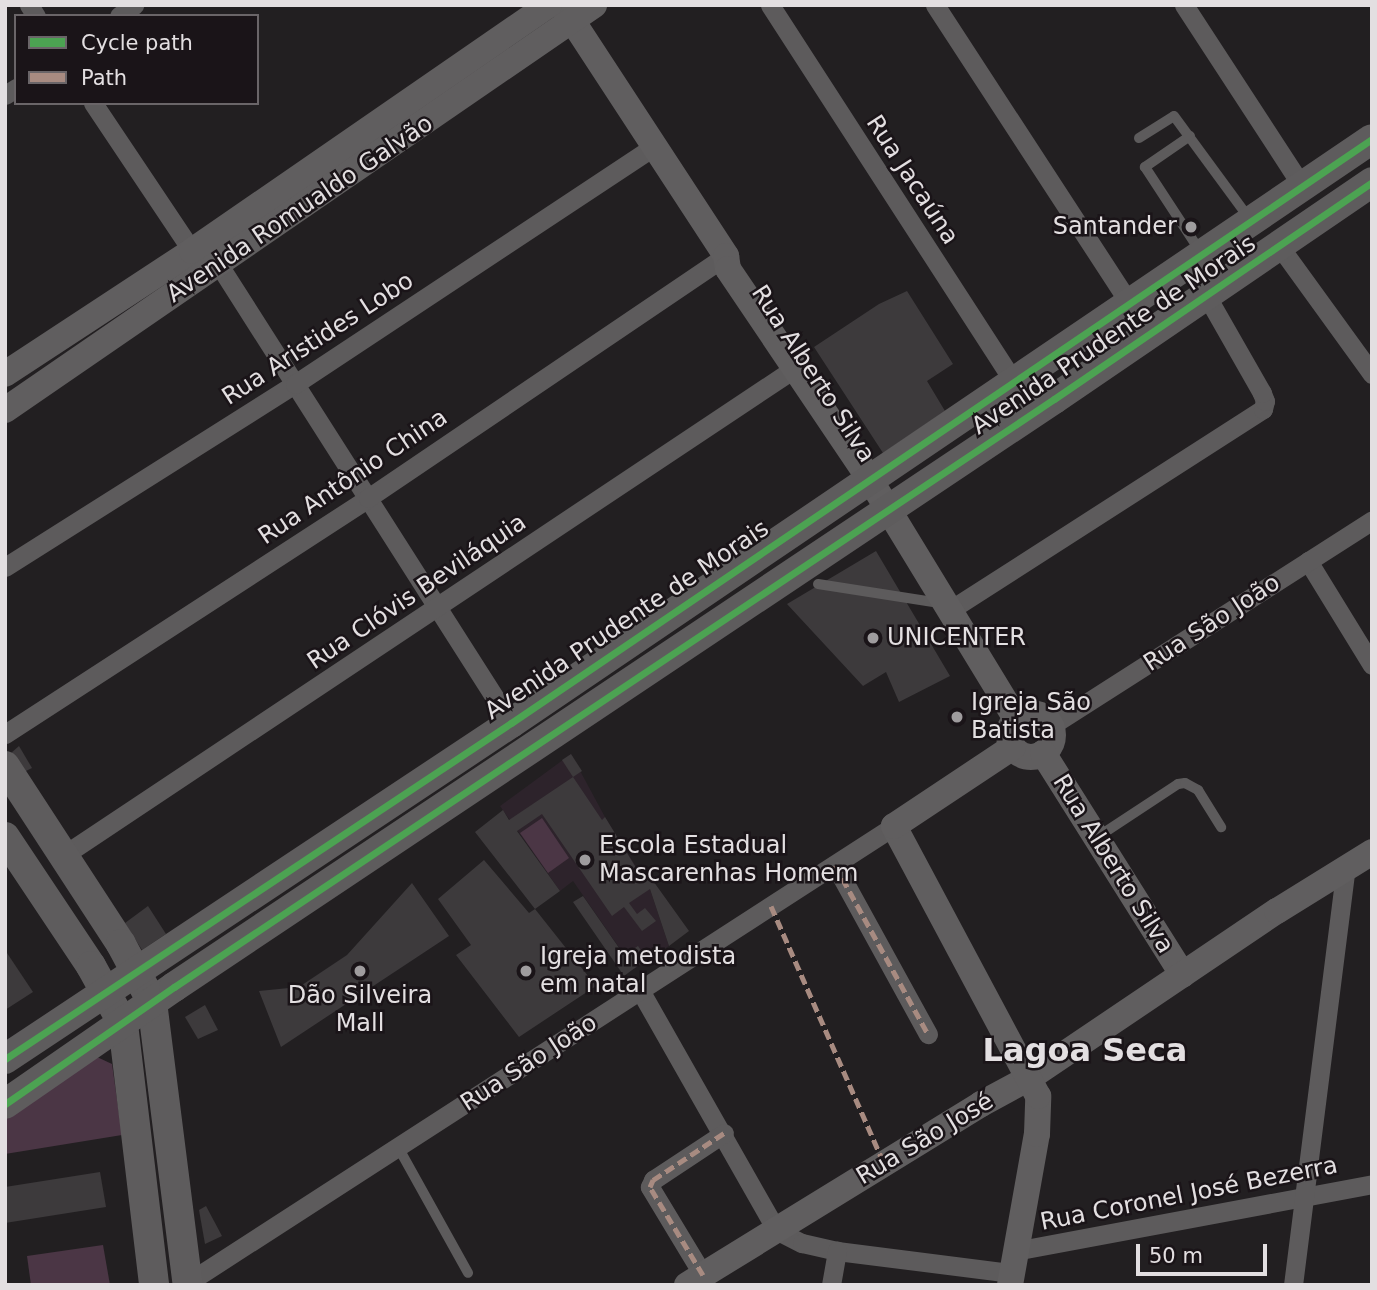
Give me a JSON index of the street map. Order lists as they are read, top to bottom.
{
  "streets": {
    "main road": [
      "Avenida Romualdo Galvão",
      "Avenida Prudente de Morais",
      "Rua Alberto Silva",
      "Rua São João",
      "Rua São José"
    ],
    "street": [
      "Rua Jacaúna",
      "Rua Aristides Lobo",
      "Rua Antônio China",
      "Rua Clóvis Beviláquia",
      "Rua Coronel José Bezerra"
    ]
  },
  "crossings": [
    ["Rua Jacaúna", "Avenida Prudente de Morais"],
    ["Avenida Romualdo Galvão", "Rua Alberto Silva"],
    ["Avenida Prudente de Morais", "Rua Alberto Silva"],
    ["Rua Aristides Lobo", "Rua Alberto Silva"],
    ["Rua Alberto Silva", "Rua Antônio China"],
    ["Rua Alberto Silva", "Rua Clóvis Beviláquia"],
    ["Rua Alberto Silva", "Rua São João"],
    ["Rua Alberto Silva", "Rua São José"],
    ["Rua São José", "Rua Coronel José Bezerra"]
  ],
  "districts": ["Lagoa Seca"],
  "places": [
    "Santander",
    "UNICENTER",
    "Igreja São Batista",
    "Escola Estadual Mascarenhas Homem",
    "Dão Silveira Mall",
    "Igreja metodista em natal"
  ],
  "legend": ["Cycle path", "Path"],
  "scale_bar": "50 m"
}
